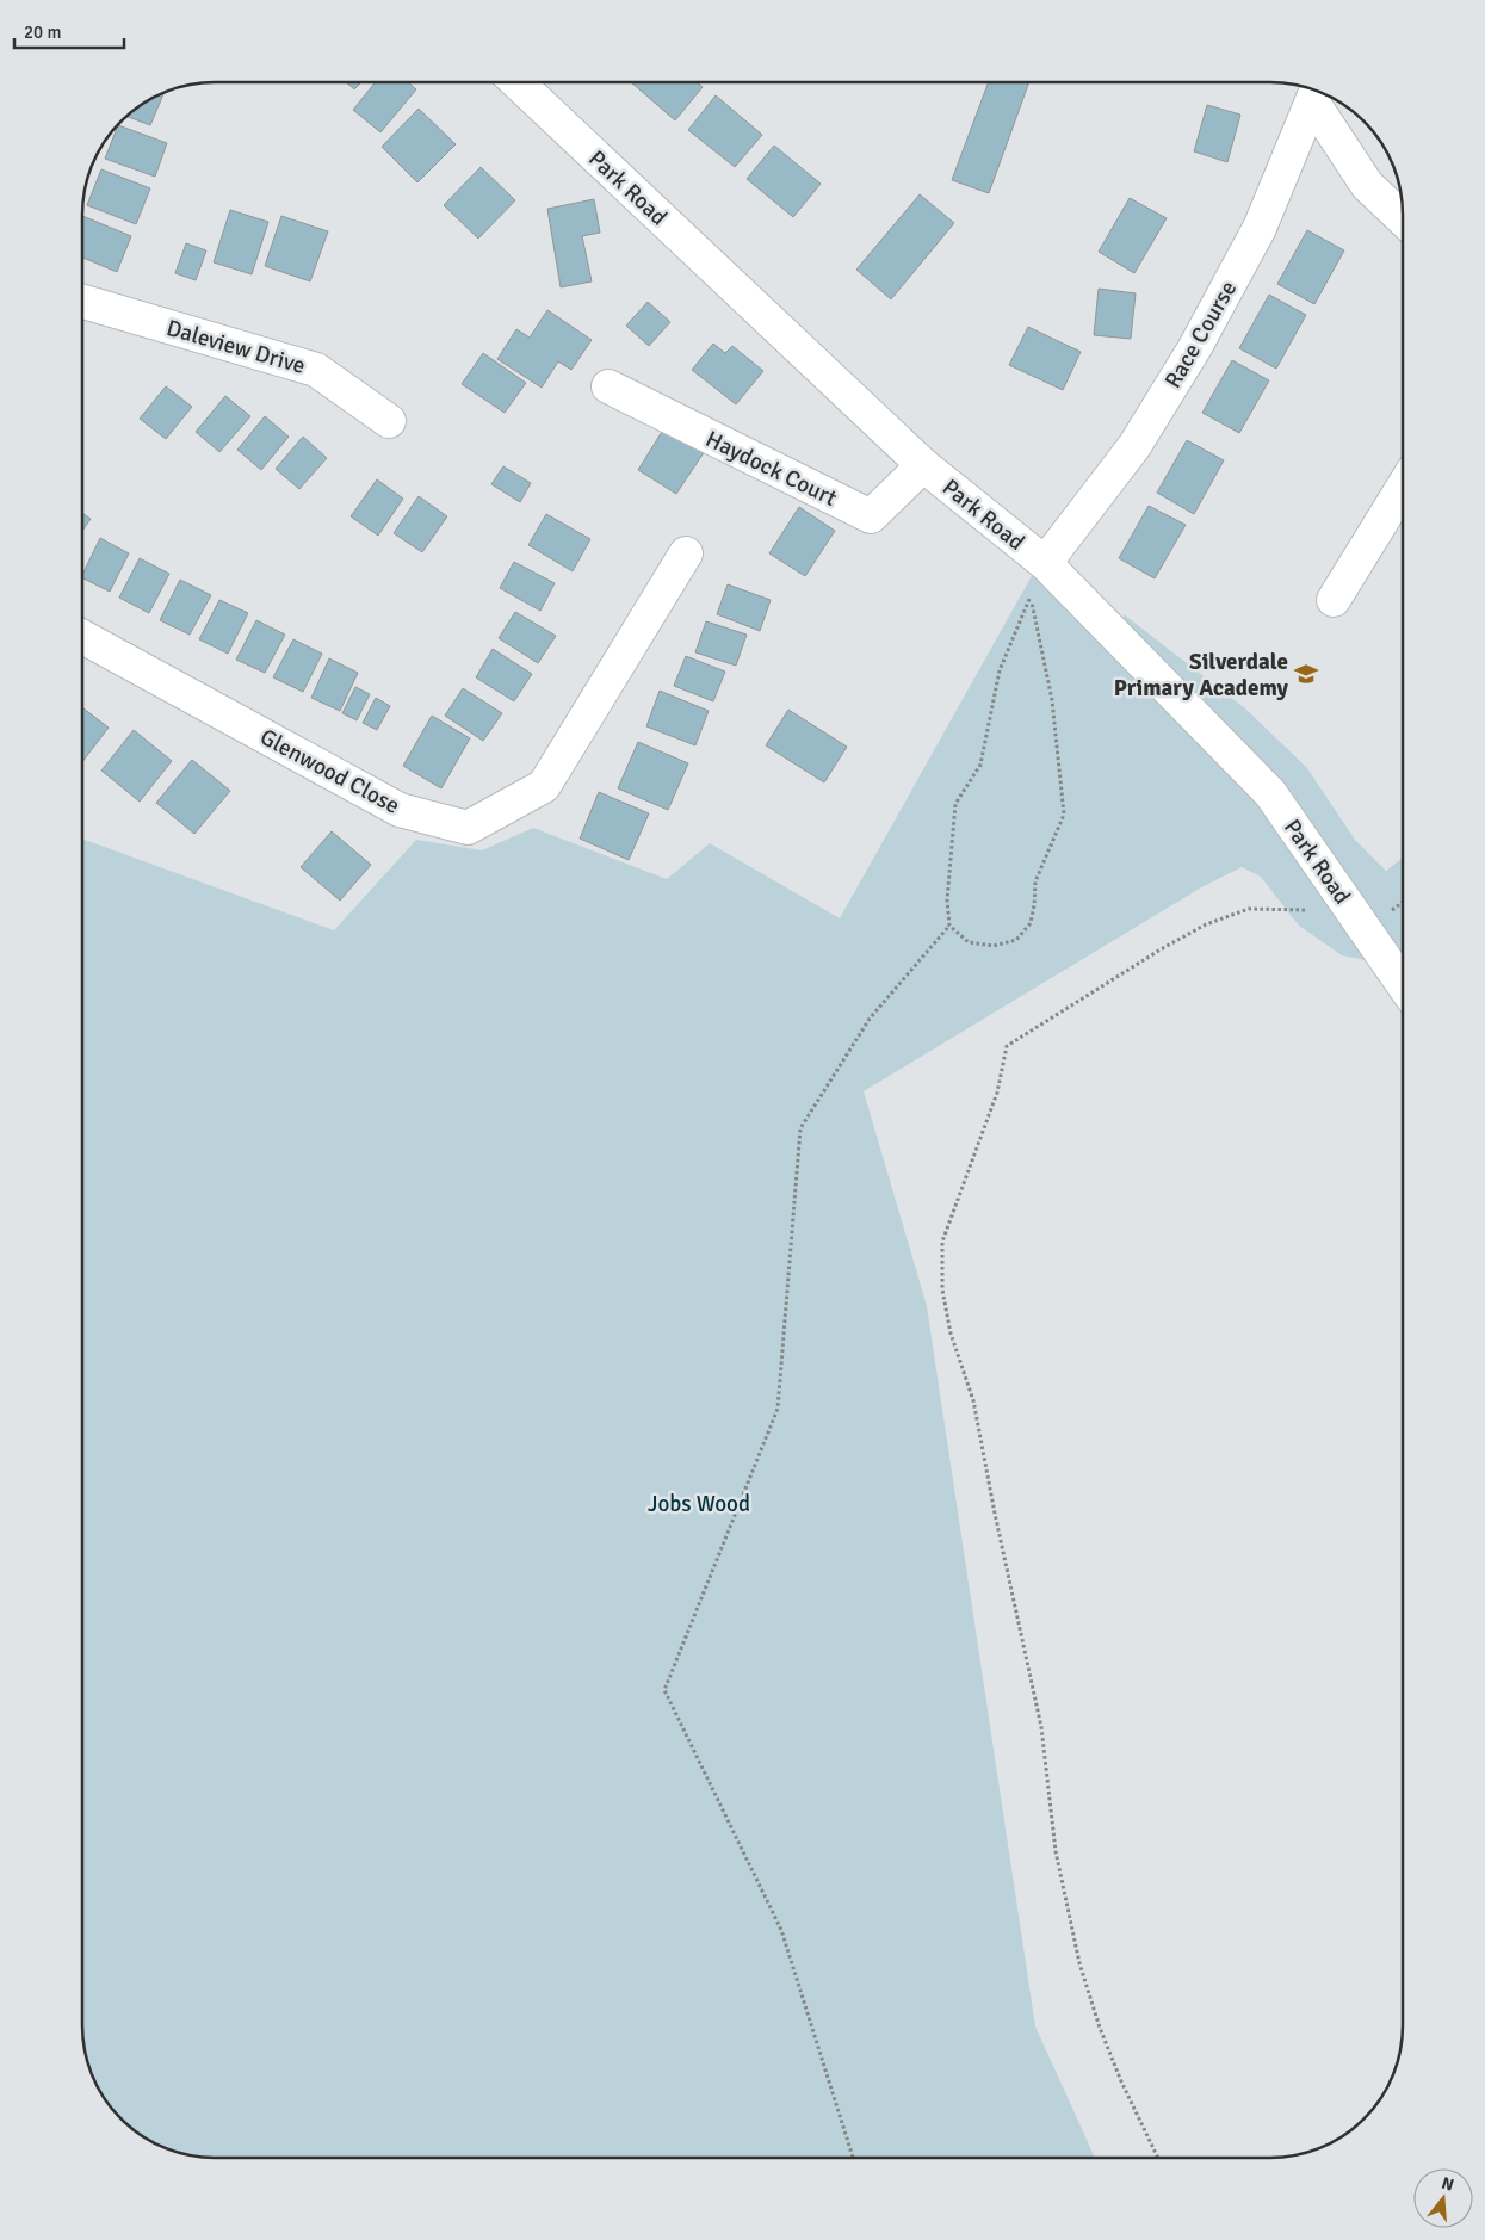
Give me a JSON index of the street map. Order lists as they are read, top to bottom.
{
  "streets": {
    "street": [
      "Park Road",
      "Race Course",
      "Daleview Drive",
      "Haydock Court",
      "Glenwood Close"
    ]
  },
  "crossings": [
    ["Park Road", "Race Course"],
    ["Park Road", "Haydock Court"]
  ],
  "parks": ["Jobs Wood"],
  "places": {
    "school or university": ["Silverdale Primary Academy"]
  },
  "scale_bar": "20 m",
  "north": "top"
}
